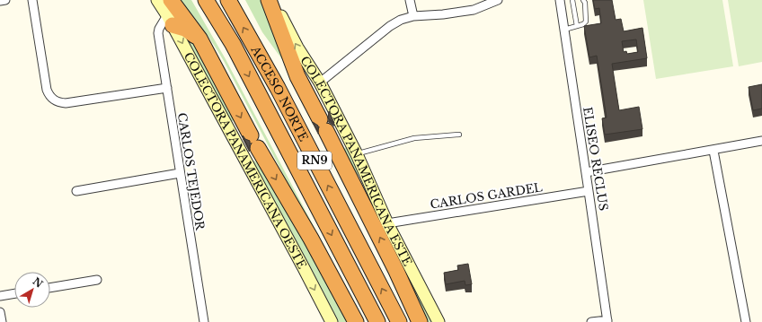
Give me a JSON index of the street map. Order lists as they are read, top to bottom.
{
  "streets": {
    "highway": ["ACCESO NORTE", "RN9"],
    "street": [
      "ELISEO RECLUS",
      "COLECTORA PANAMERICANA OESTE",
      "COLECTORA PANAMERICANA ESTE",
      "CARLOS TEJEDOR",
      "CARLOS GARDEL"
    ]
  },
  "crossings": [
    ["ELISEO RECLUS", "CARLOS GARDEL"],
    ["COLECTORA PANAMERICANA OESTE", "CARLOS TEJEDOR"],
    ["COLECTORA PANAMERICANA ESTE", "CARLOS GARDEL"]
  ],
  "one_way": ["COLECTORA PANAMERICANA OESTE"],
  "north": "top right"
}
